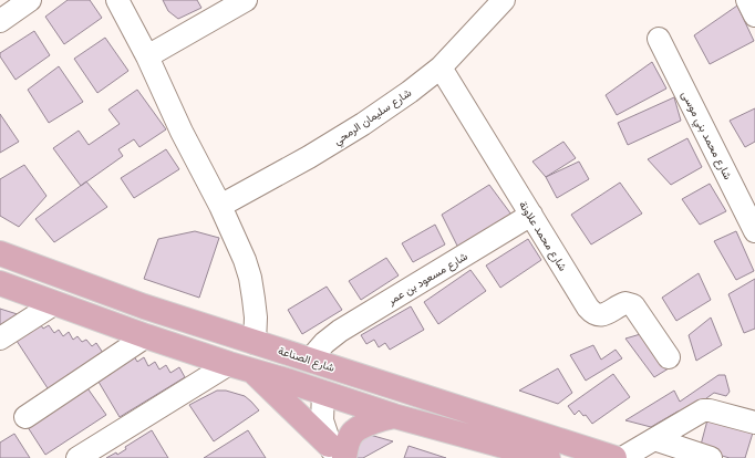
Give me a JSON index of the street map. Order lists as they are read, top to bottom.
{
  "streets": {
    "main road": ["شارع الصناعة"],
    "street": [
      "شارع سليمان الرمحي",
      "شارع محمد بني موسى",
      "شارع محمد علاونة",
      "شارع مسعود بن عمر"
    ]
  },
  "crossings": [
    ["شارع سليمان الرمحي", "شارع محمد علاونة"],
    ["شارع محمد علاونة", "شارع مسعود بن عمر"],
    ["شارع مسعود بن عمر", "شارع الصناعة"]
  ]
}
